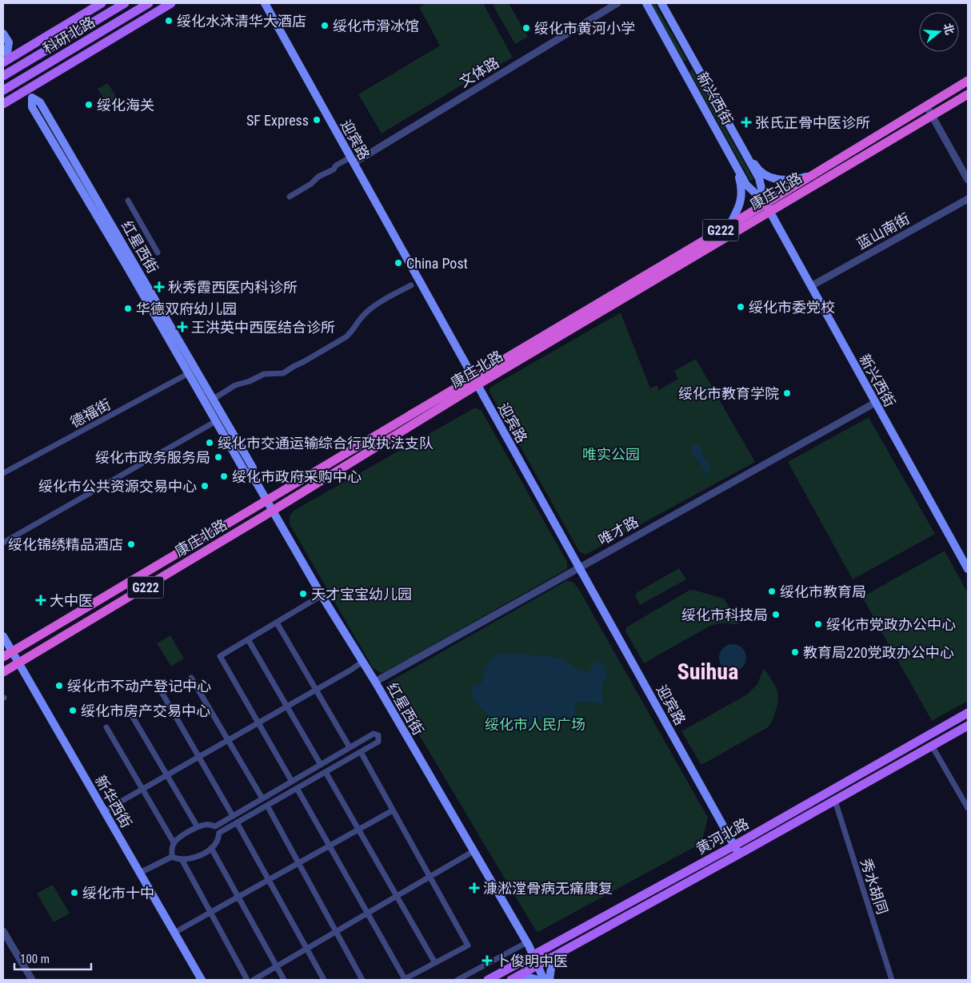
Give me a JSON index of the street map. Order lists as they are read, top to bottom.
{
  "streets": {
    "highway": ["康庄北路", "G222"],
    "main road": [
      "科研北路",
      "新兴西街",
      "迎宾路",
      "红星西街",
      "新华西街",
      "黄河北路"
    ],
    "street": [
      "文体路",
      "蓝山南街",
      "德福街",
      "唯才路",
      "秀水胡同"
    ]
  },
  "crossings": [
    ["科研北路", "红星西街"],
    ["文体路", "迎宾路"],
    ["新兴西街", "康庄北路"],
    ["新兴西街", "蓝山南街"],
    ["新兴西街", "唯才路"],
    ["迎宾路", "康庄北路"],
    ["迎宾路", "唯才路"],
    ["迎宾路", "黄河北路"],
    ["康庄北路", "红星西街"],
    ["康庄北路", "新华西街"],
    ["红星西街", "德福街"],
    ["红星西街", "唯才路"],
    ["红星西街", "黄河北路"],
    ["黄河北路", "秀水胡同"]
  ],
  "districts": ["Suihua"],
  "parks": ["唯实公园", "绥化市人民广场"],
  "places": {
    "other": [
      "绥化水沐清华大酒店",
      "绥化市滑冰馆",
      "绥化市黄河小学",
      "绥化海关",
      "SF Express",
      "China Post",
      "绥化市委党校",
      "华德双府幼儿园",
      "绥化市教育学院",
      "绥化市交通运输综合行政执法支队",
      "绥化市政务服务局",
      "绥化市政府采购中心",
      "绥化市公共资源交易中心",
      "绥化锦绣精品酒店",
      "绥化市教育局",
      "天才宝宝幼儿园",
      "绥化市科技局",
      "绥化市党政办公中心",
      "教育局220党政办公中心",
      "绥化市不动产登记中心",
      "绥化市房产交易中心",
      "绥化市十中"
    ],
    "health": [
      "张氏正骨中医诊所",
      "秋秀霞西医内科诊所",
      "王洪英中西医结合诊所",
      "大中医",
      "漮淞漟骨病无痛康复",
      "卜俊明中医"
    ]
  },
  "scale_bar": "100 m",
  "north": "right"
}
